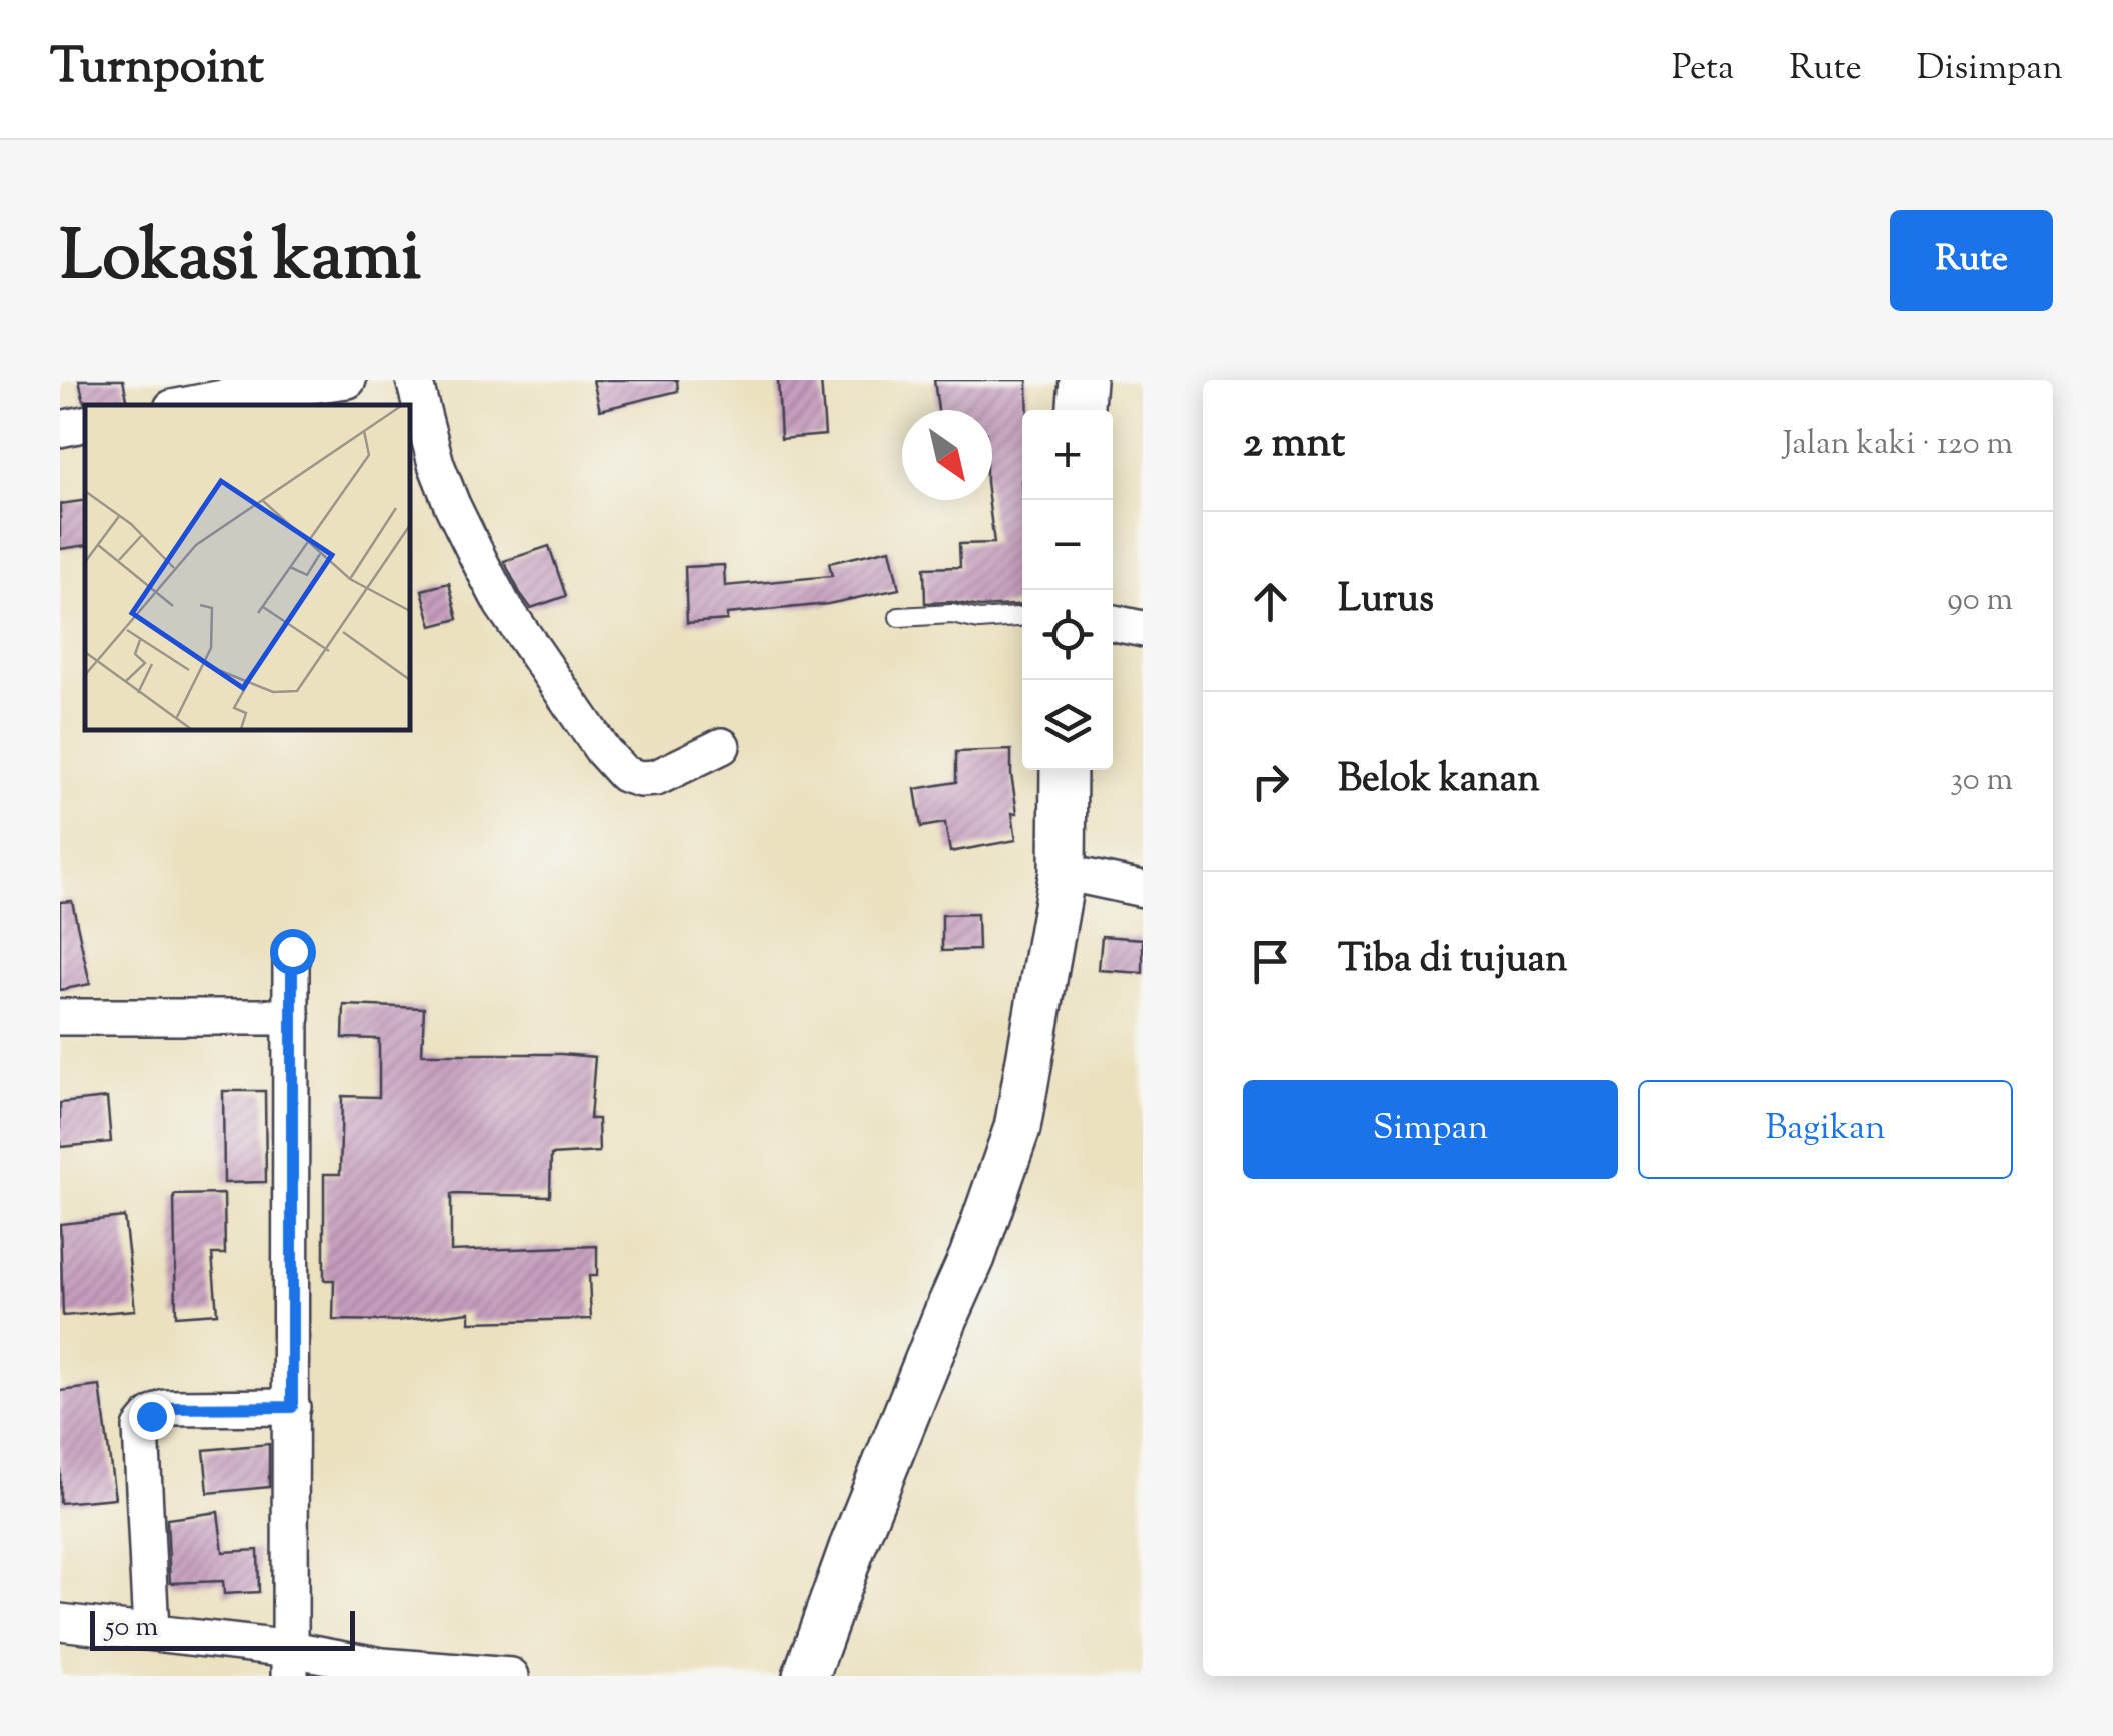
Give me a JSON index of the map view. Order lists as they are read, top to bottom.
{
  "scale_bar": "50 m",
  "north": "bottom right",
  "page": {
    "header": "Turnpoint",
    "nav": ["Peta", "Rute", "Disimpan"],
    "title": "Lokasi kami",
    "buttons": [
      "Rute",
      ["Simpan", "Bagikan"]
    ],
    "heading": ["2 mnt", "Jalan kaki · 120 m"],
    "map_buttons": ["+", "−"],
    "list": [
      ["Lurus", "90 m"],
      ["Belok kanan", "30 m"],
      "Tiba di tujuan"
    ],
    "scale": "50 m"
  }
}
